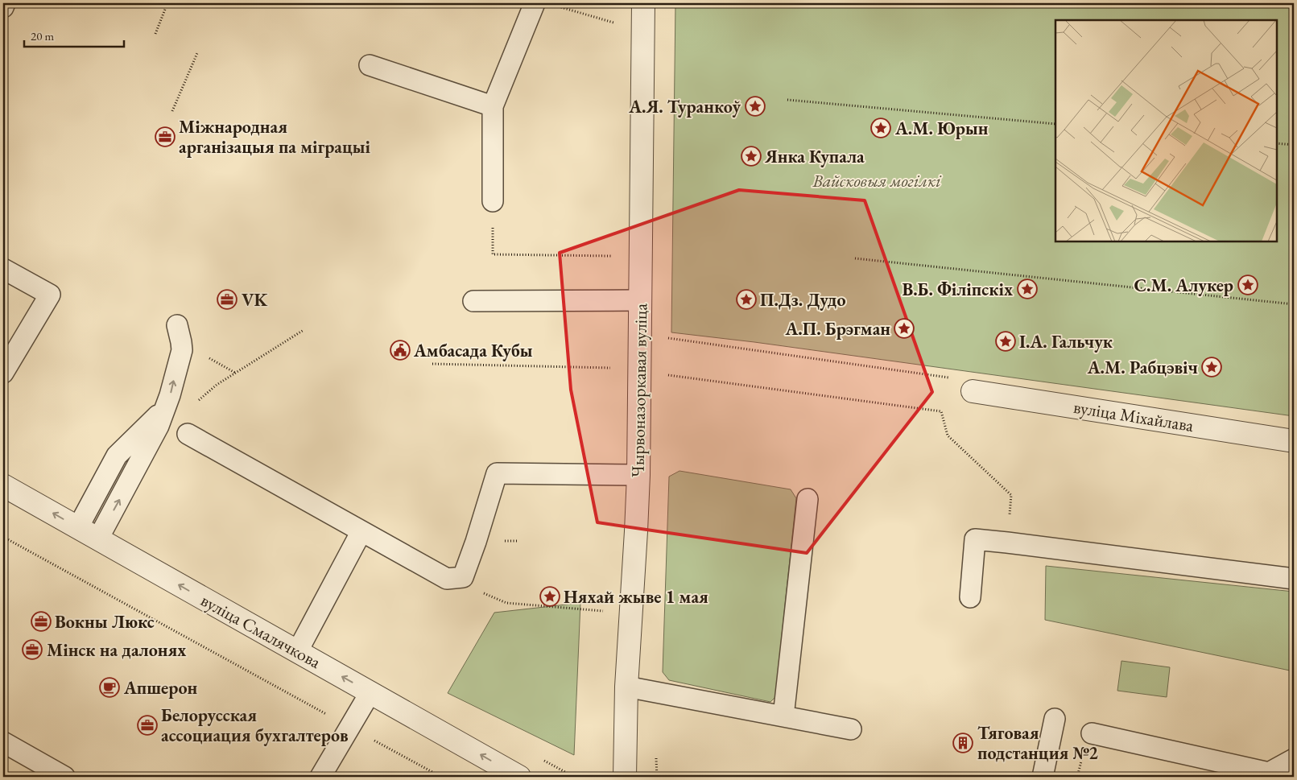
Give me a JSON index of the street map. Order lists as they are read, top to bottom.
{
  "streets": {
    "street": ["Чырвоназоркавая вуліца", "вуліца Міхайлава", "вуліца Смалячкова"]
  },
  "one_way": ["вуліца Смалячкова"],
  "parks": ["Вайсковыя могілкі"],
  "places": {
    "place": [
      "А.Я. Туранкоў",
      "А.М. Юрын",
      "Янка Купала",
      "С.М. Алукер",
      "В.Б. Філіпскіх",
      "П.Дз. Дудо",
      "А.П. Брэгман",
      "І.А. Гальчук",
      "А.М. Рабцэвіч",
      "Няхай жыве 1 мая"
    ],
    "office": [
      "Міжнародная арганізацыя па міграцыі",
      "VK",
      "Вокны Люкс",
      "Мінск на далонях",
      "Белорусская ассоциация бухгалтеров"
    ],
    "public building": ["Амбасада Кубы"],
    "cafe": ["Апшерон"],
    "building": ["Тяговая подстанция №2"]
  },
  "scale_bar": "20 m"
}
